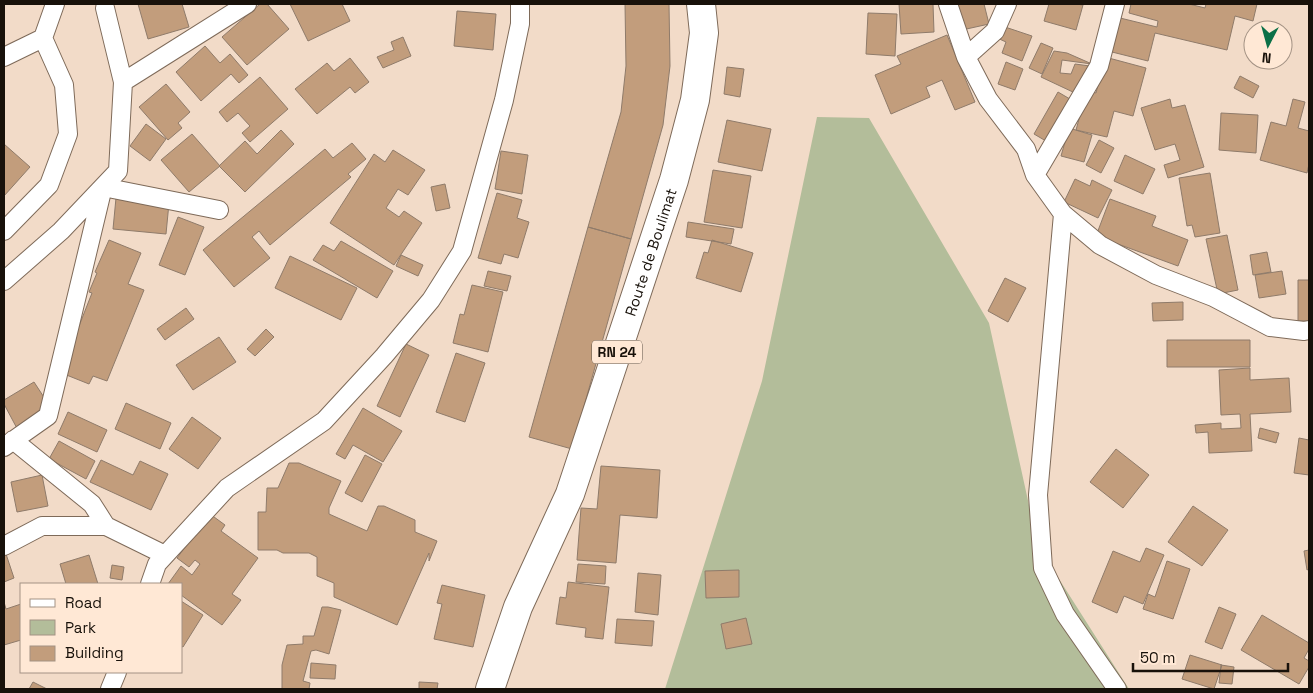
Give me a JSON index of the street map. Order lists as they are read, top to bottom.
{
  "streets": {
    "main road": ["Route de Boulimat", "RN 24"]
  },
  "legend": ["Road", "Park", "Building"],
  "scale_bar": "50 m",
  "north": "bottom"
}
